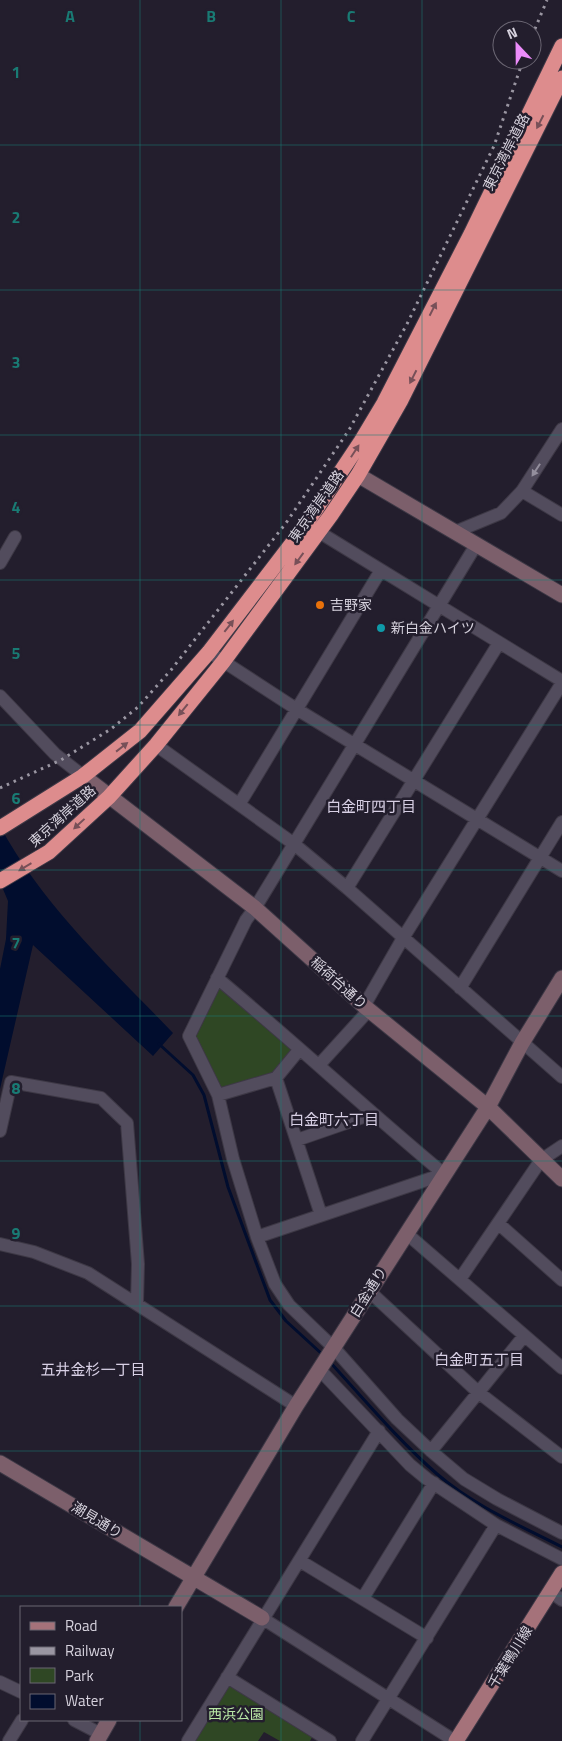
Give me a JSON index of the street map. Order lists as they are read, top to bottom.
{
  "streets": {
    "highway": ["東京湾岸道路"],
    "main road": ["千葉鴨川線"],
    "street": ["稲荷台通り", "白金通り", "潮見通り"]
  },
  "crossings": [
    ["東京湾岸道路", "稲荷台通り"],
    ["稲荷台通り", "白金通り"],
    ["白金通り", "潮見通り"]
  ],
  "districts": [
    "白金町四丁目",
    "白金町六丁目",
    "白金町五丁目",
    "五井金杉一丁目"
  ],
  "parks": ["西浜公園"],
  "places": ["吉野家", "新白金ハイツ"],
  "legend": [
    "Road",
    "Railway",
    "Park",
    "Water"
  ],
  "north": "top",
  "grid": {
    "columns": ["A", "B", "C"],
    "rows": [
      "1",
      "2",
      "3",
      "4",
      "5",
      "6",
      "7",
      "8",
      "9"
    ]
  }
}
